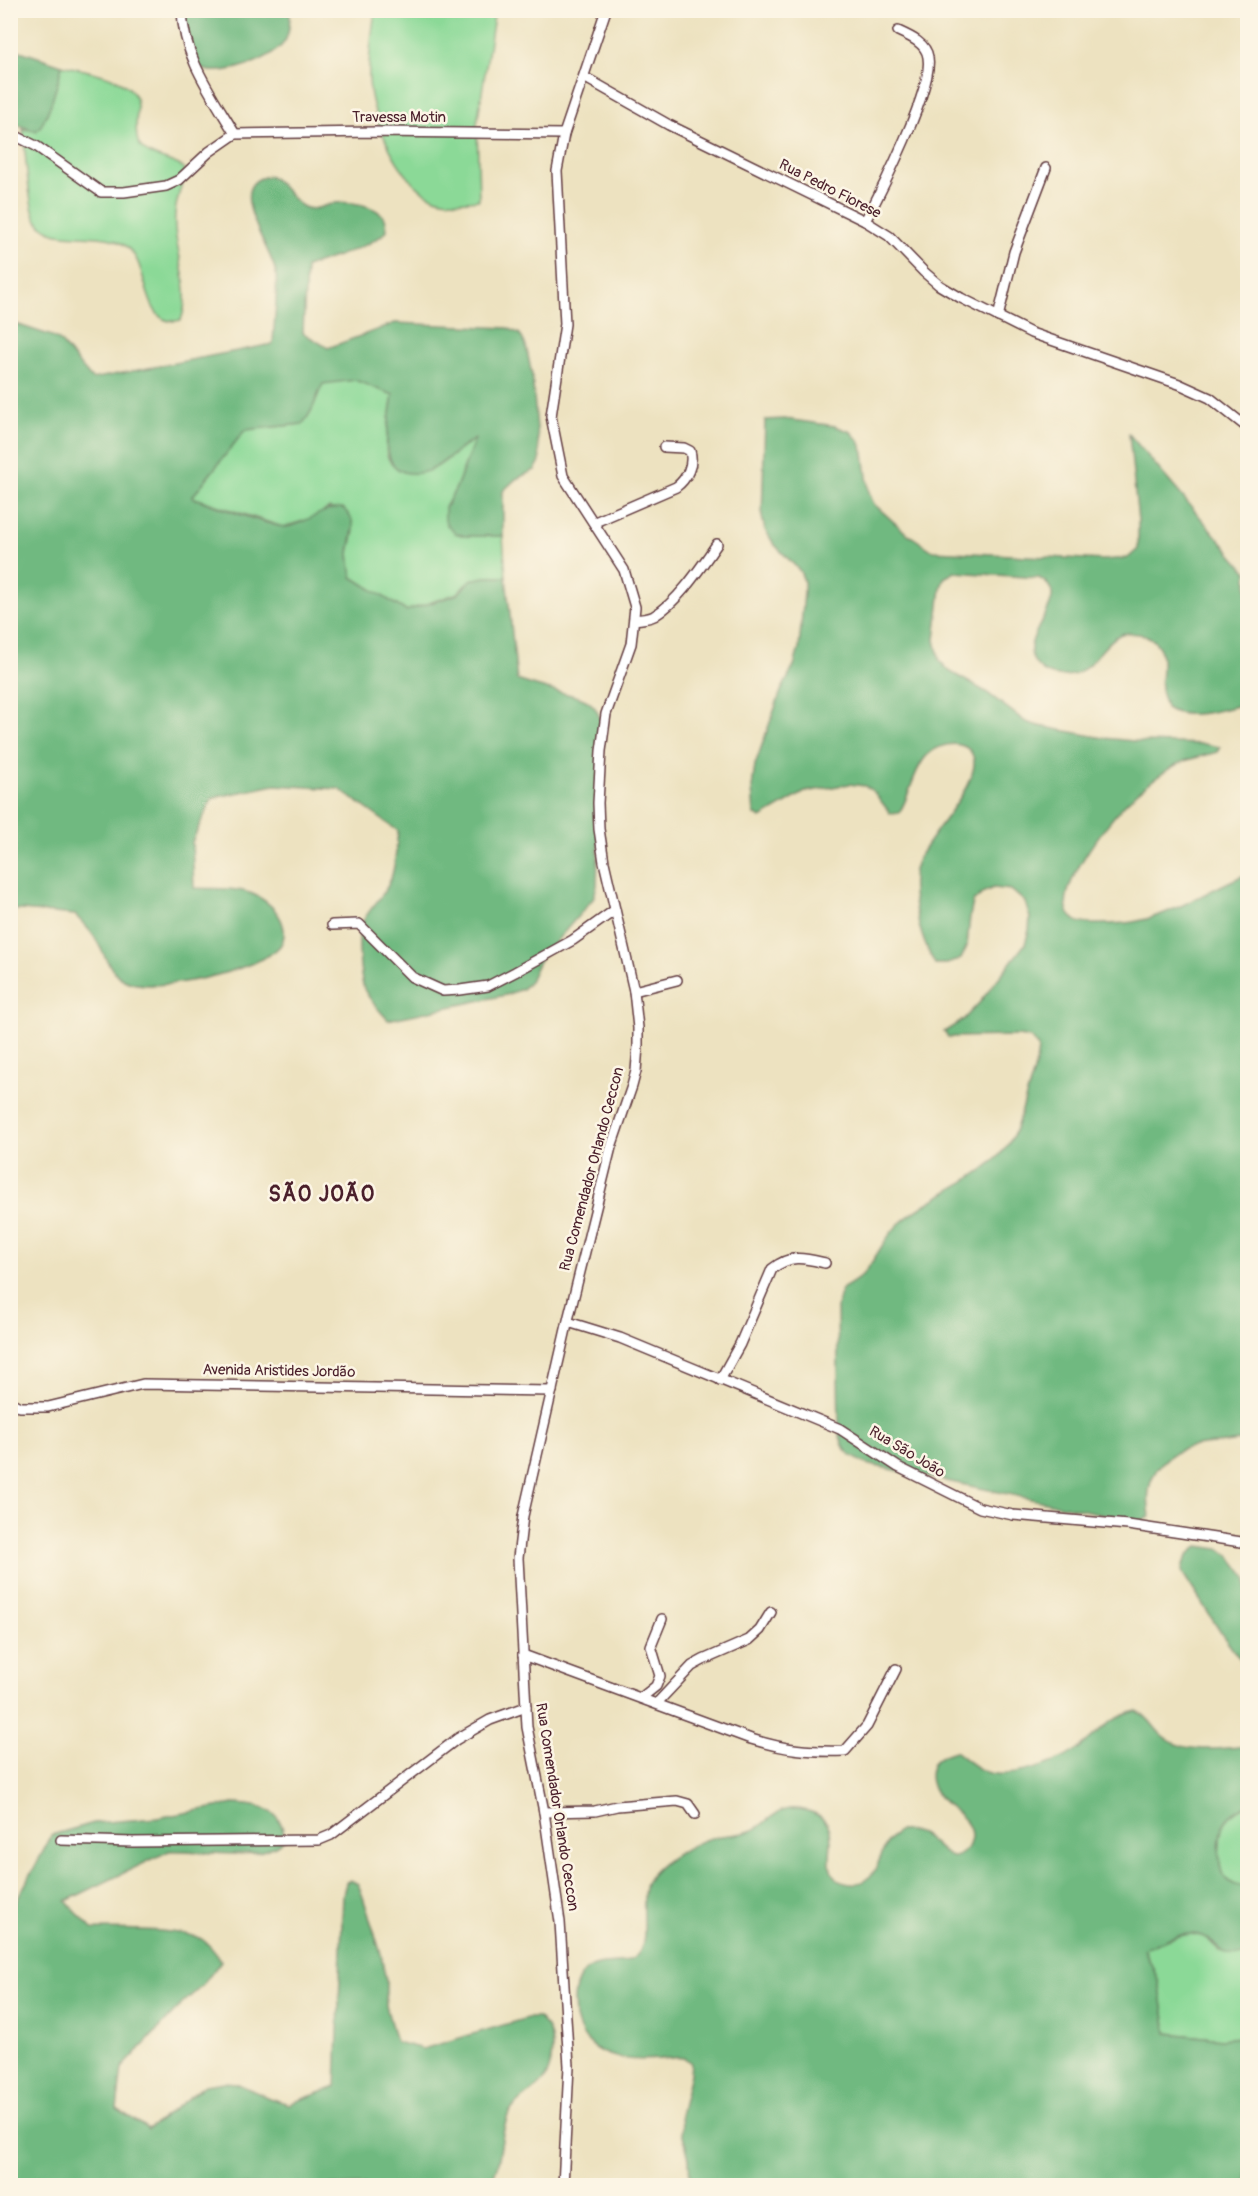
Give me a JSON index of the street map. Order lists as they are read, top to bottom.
{
  "streets": {
    "street": [
      "Travessa Motin",
      "Rua Pedro Fiorese",
      "Rua Comendador Orlando Ceccon",
      "Avenida Aristides Jordão",
      "Rua São João"
    ]
  },
  "crossings": [
    ["Travessa Motin", "Rua Comendador Orlando Ceccon"],
    ["Rua Pedro Fiorese", "Rua Comendador Orlando Ceccon"],
    ["Rua Comendador Orlando Ceccon", "Avenida Aristides Jordão"],
    ["Rua Comendador Orlando Ceccon", "Rua São João"]
  ],
  "districts": ["SÃO JOÃO"]
}
